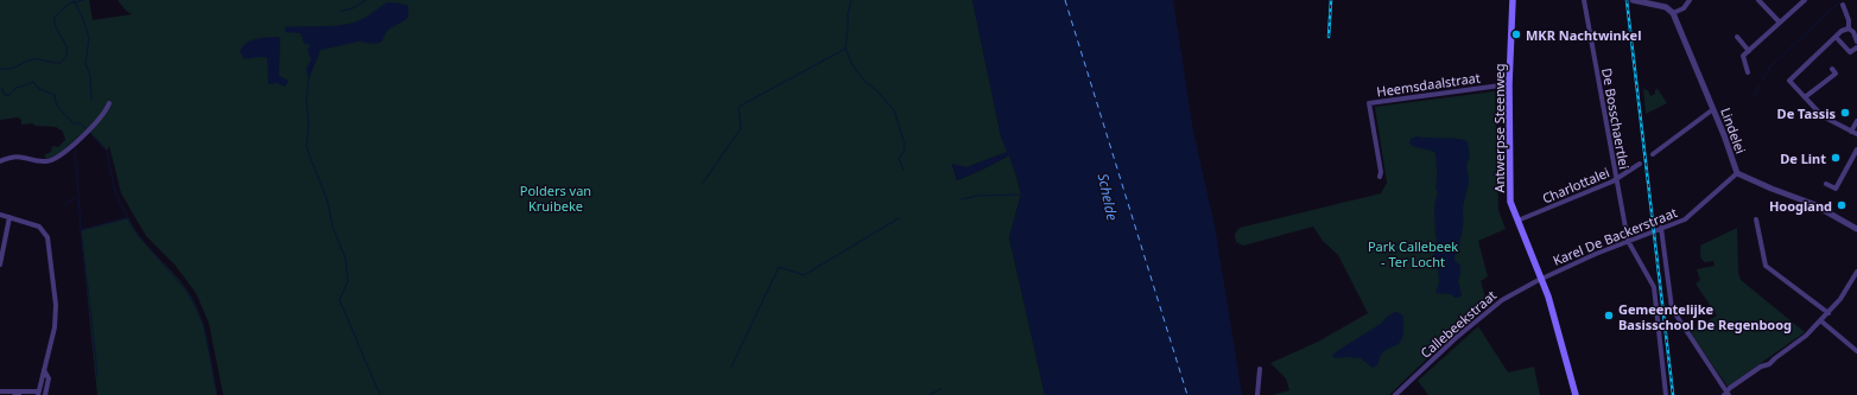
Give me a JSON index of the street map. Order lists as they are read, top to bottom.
{
  "streets": {
    "main road": ["Antwerpse Steenweg"],
    "street": [
      "Heemsdaalstraat",
      "De Bosschaertlei",
      "Lindelei",
      "Charlottalei",
      "Karel De Backerstraat",
      "Callebeekstraat"
    ]
  },
  "crossings": [
    ["Heemsdaalstraat", "Antwerpse Steenweg"],
    ["De Bosschaertlei", "Charlottalei"],
    ["De Bosschaertlei", "Karel De Backerstraat"],
    ["Antwerpse Steenweg", "Charlottalei"],
    ["Antwerpse Steenweg", "Karel De Backerstraat"],
    ["Antwerpse Steenweg", "Callebeekstraat"],
    ["Lindelei", "Karel De Backerstraat"],
    ["Karel De Backerstraat", "Callebeekstraat"]
  ],
  "water": ["Schelde"],
  "parks": ["Polders van Kruibeke", "Park Callebeek - Ter Locht"],
  "places": [
    "MKR Nachtwinkel",
    "De Tassis",
    "De Lint",
    "Hoogland",
    "Gemeentelijke Basisschool De Regenboog"
  ]
}
